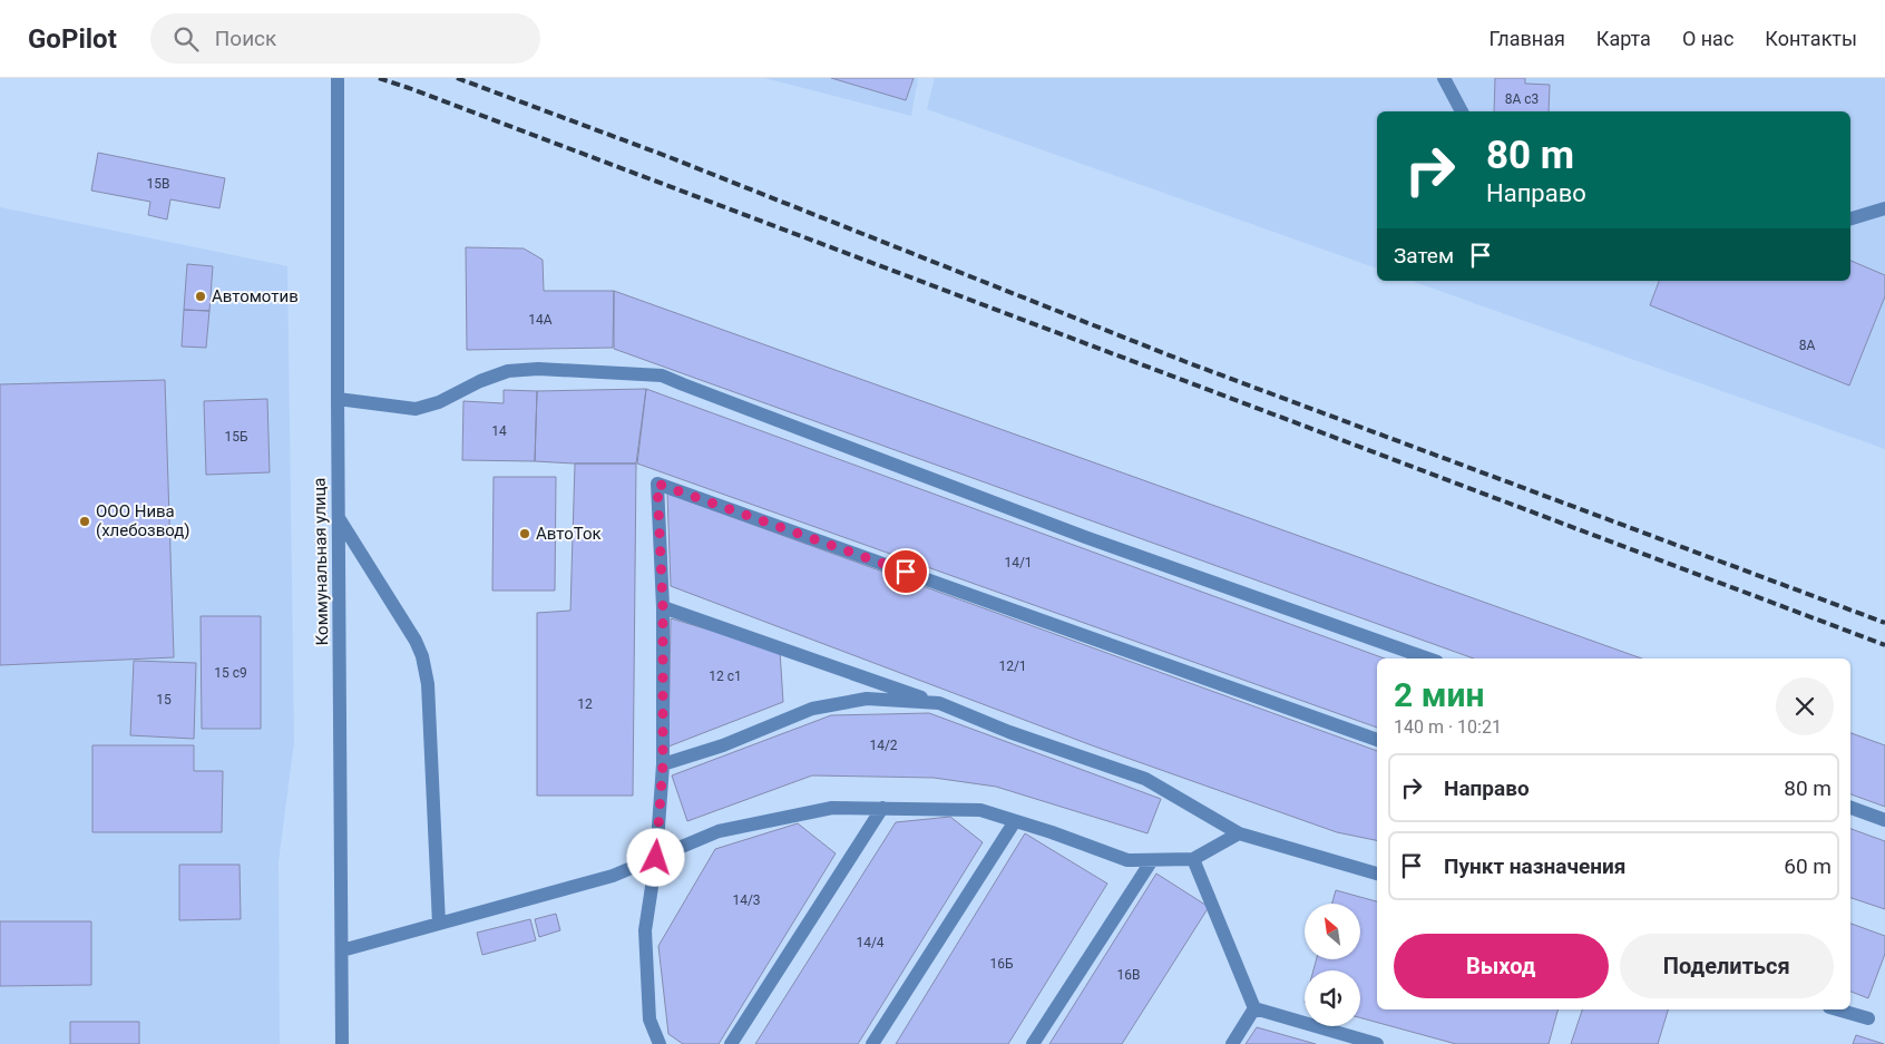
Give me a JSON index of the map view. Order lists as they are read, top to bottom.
{
  "streets": {
    "street": ["Коммунальная улица"]
  },
  "places": ["Автомотив", "ООО Нива (хлебозвод)", "АвтоТок"],
  "house_numbers": [
    "8А с3",
    "15В",
    "14А",
    "8А",
    "14",
    "15Б",
    "14/1",
    "12/1",
    "15 с9",
    "12 с1",
    "15",
    "12",
    "14/2",
    "14/3",
    "14/4",
    "16Б",
    "16В"
  ],
  "north": "top left",
  "page": {
    "header": "GoPilot",
    "search": "Поиск",
    "nav": [
      "Главная",
      "Карта",
      "О нас",
      "Контакты"
    ],
    "turn": ["80 m", "Направо"],
    "then": "Затем",
    "heading": ["2 мин", "140 m · 10:21"],
    "list": [
      {
        "name": "Направо",
        "value": "80 m"
      },
      {
        "name": "Пункт назначения",
        "value": "60 m"
      }
    ],
    "buttons": ["Выход", "Поделиться"]
  }
}
